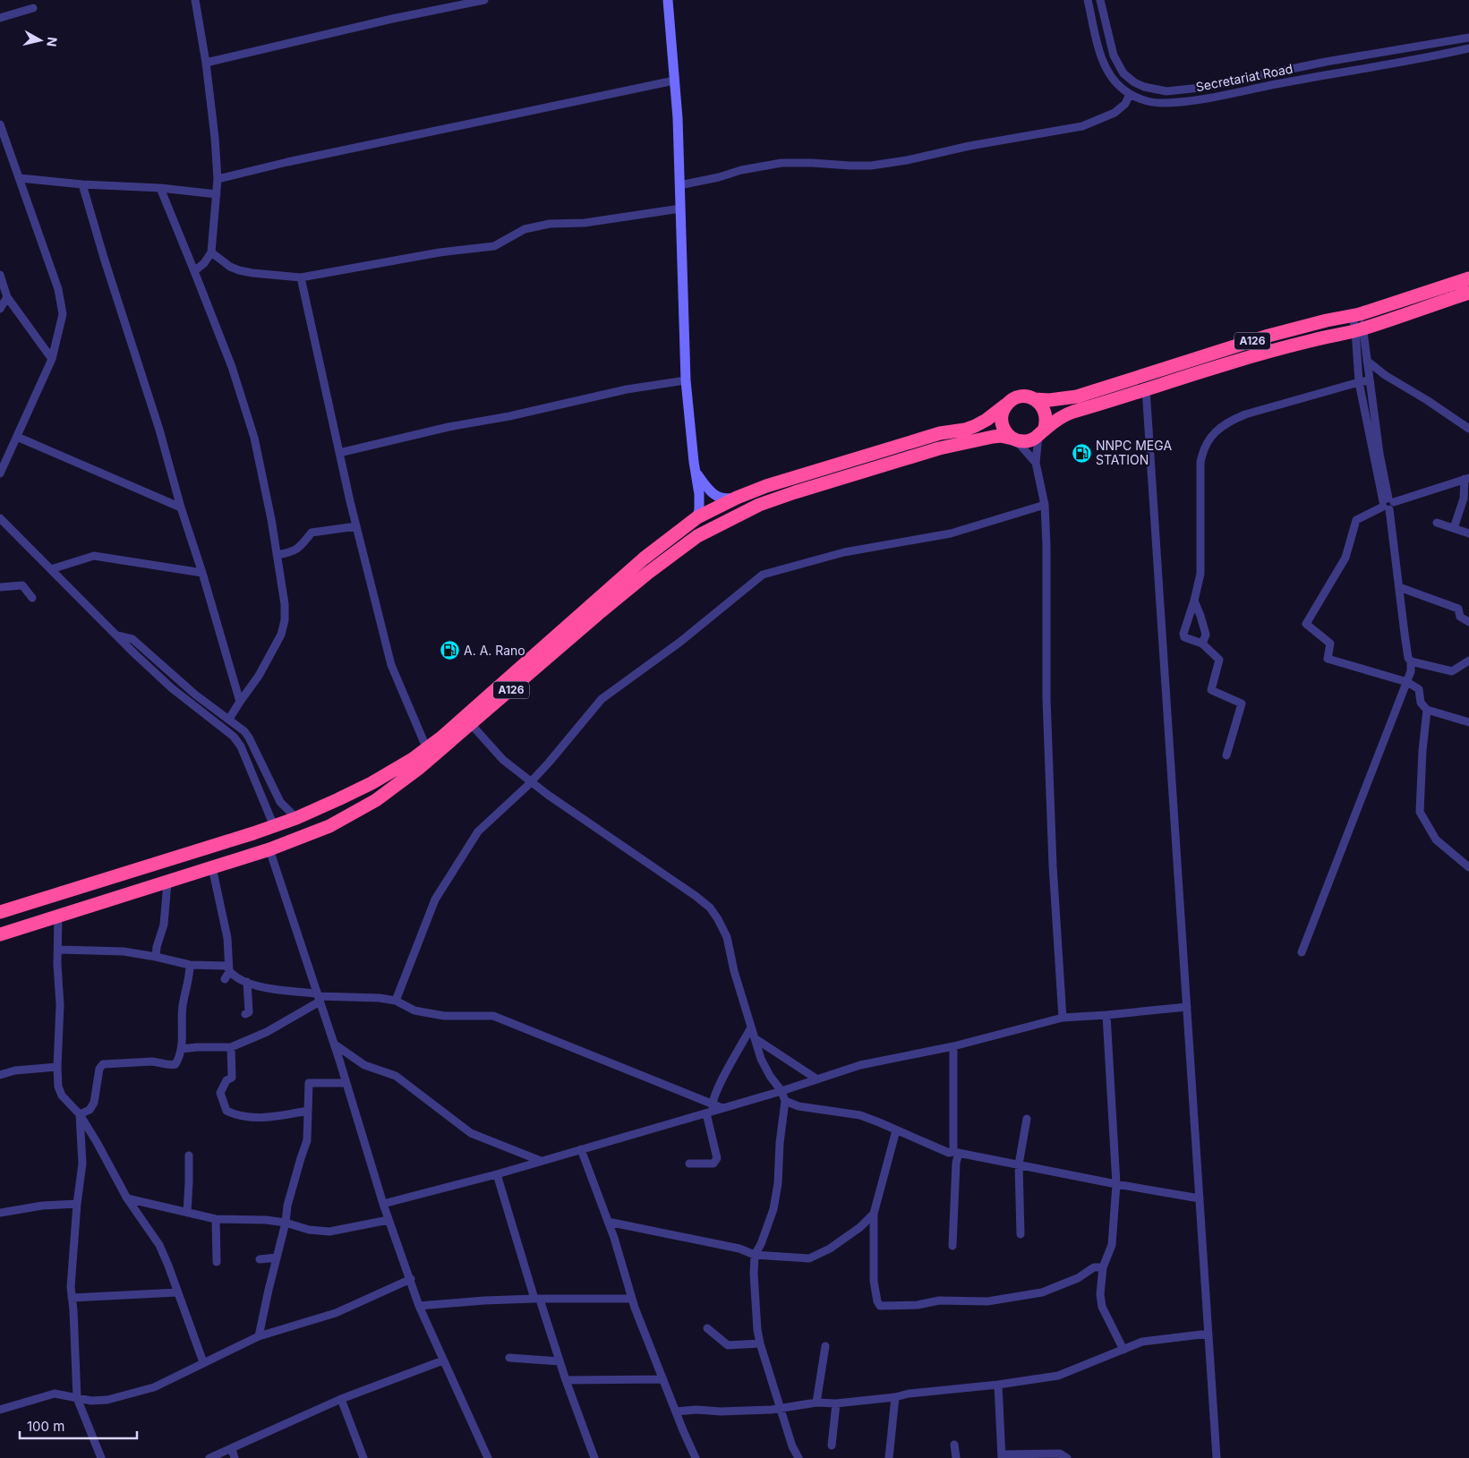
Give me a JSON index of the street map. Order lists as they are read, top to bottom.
{
  "streets": {
    "highway": ["A126"],
    "street": ["Secretariat Road"]
  },
  "places": {
    "fuel station": ["NNPC MEGA STATION", "A. A. Rano"]
  },
  "scale_bar": "100 m",
  "north": "right"
}
